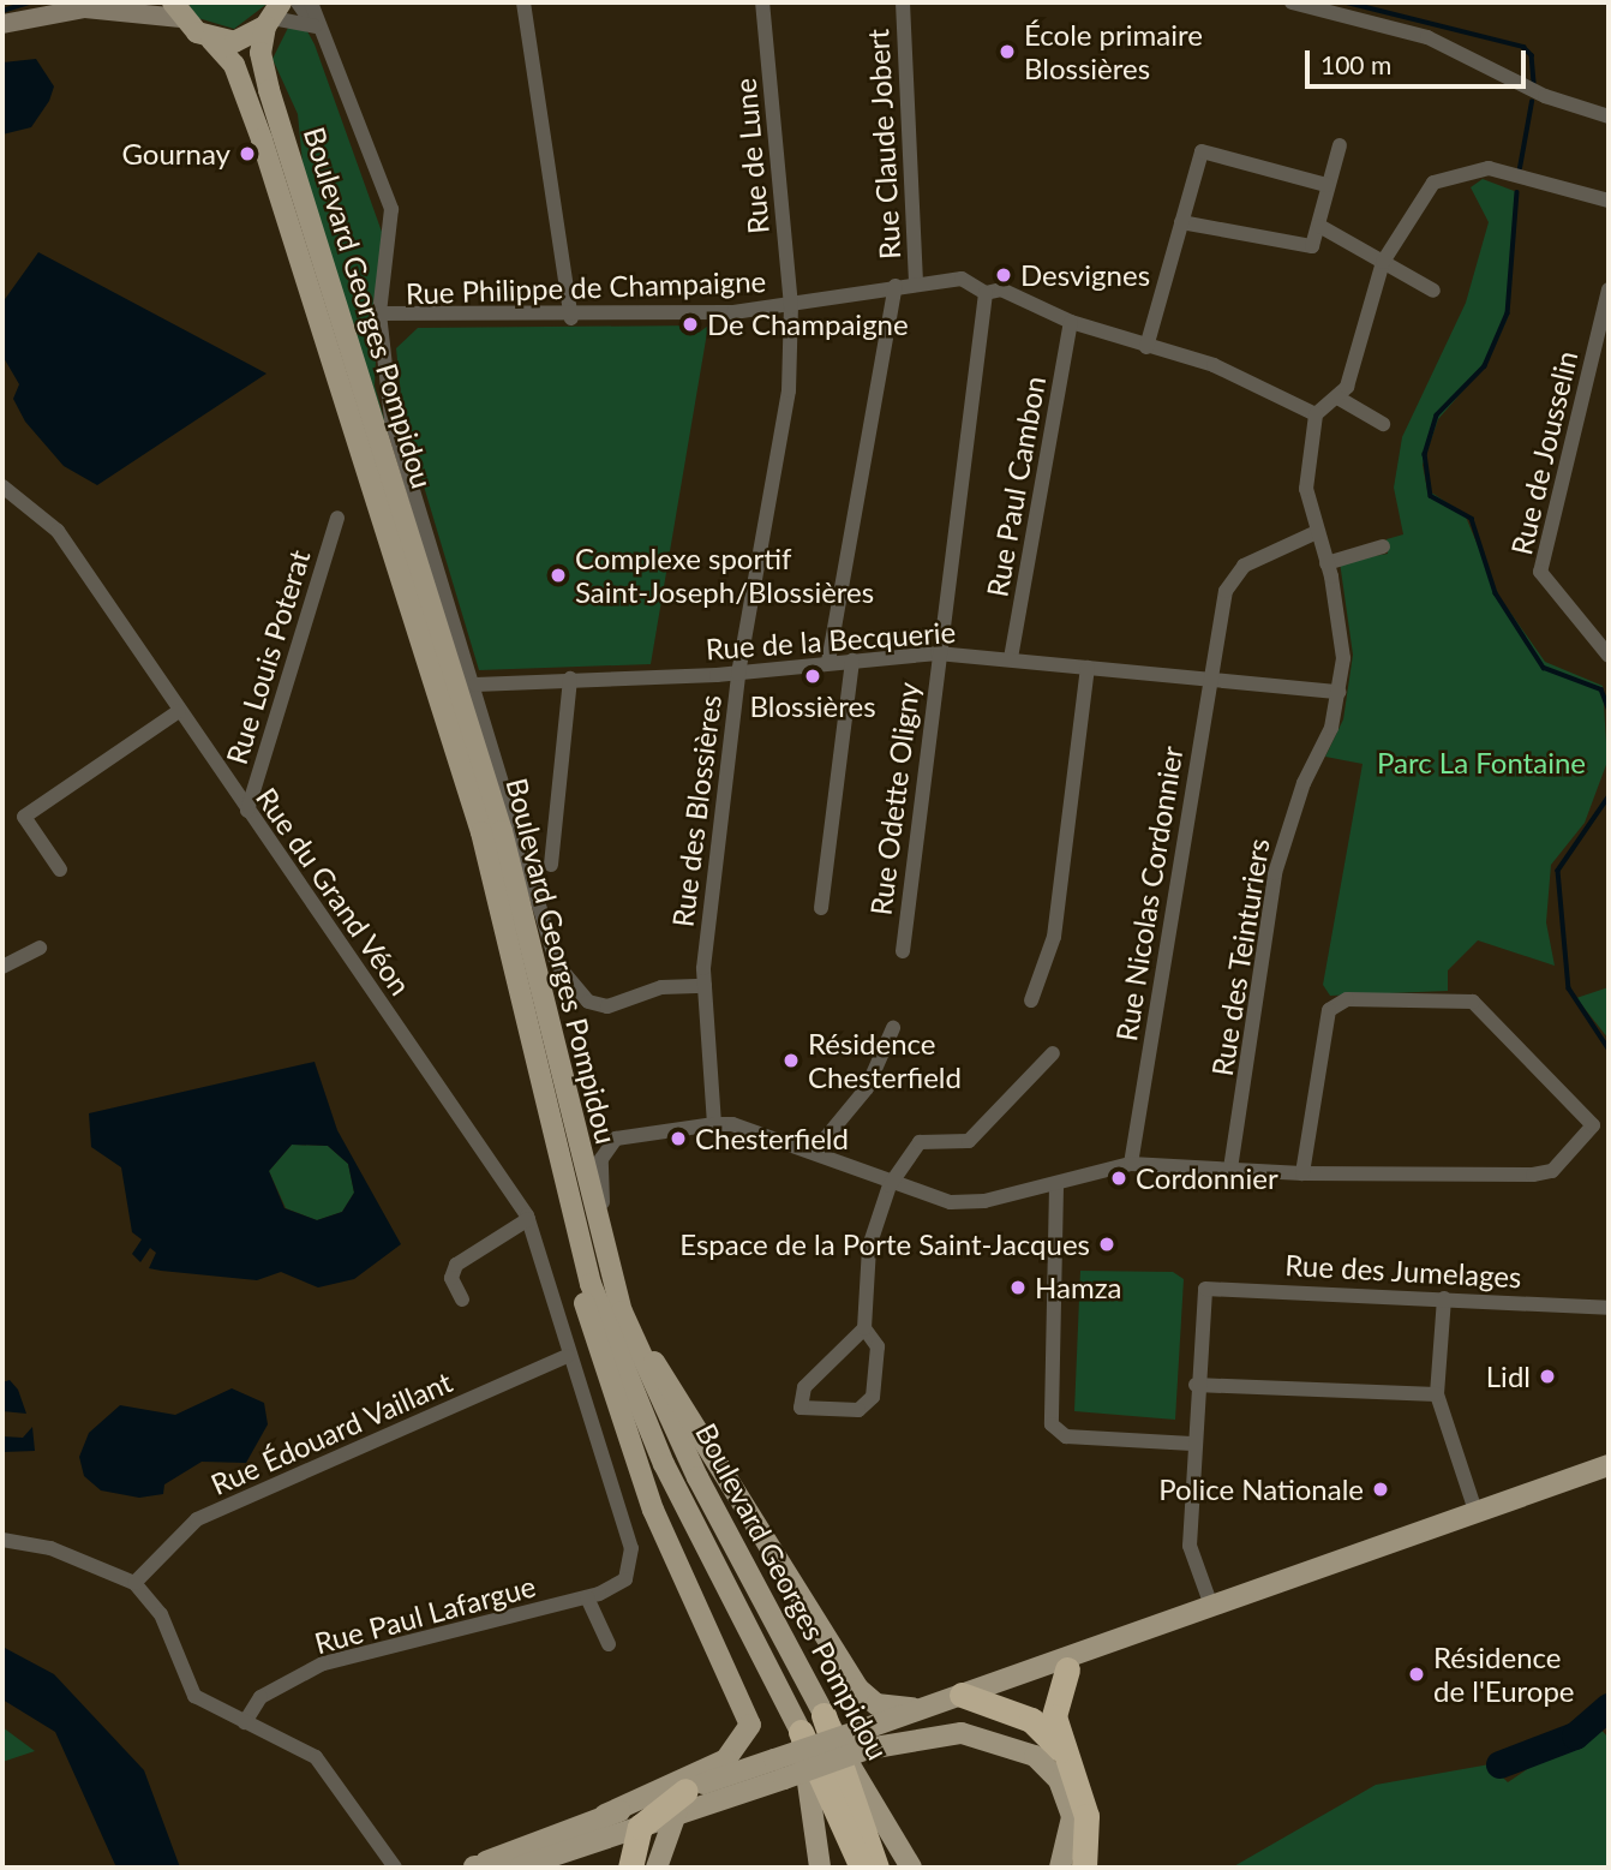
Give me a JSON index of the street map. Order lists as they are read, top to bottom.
{
  "streets": {
    "main road": ["Boulevard Georges Pompidou"],
    "street": [
      "Rue Claude Jobert",
      "Rue de Lune",
      "Rue Philippe de Champaigne",
      "Rue de Jousselin",
      "Rue Paul Cambon",
      "Rue de la Becquerie",
      "Rue Louis Poterat",
      "Rue Odette Oligny",
      "Rue des Blossières",
      "Rue du Grand Véon",
      "Rue Nicolas Cordonnier",
      "Rue des Teinturiers",
      "Rue des Jumelages",
      "Rue Édouard Vaillant",
      "Rue Paul Lafargue"
    ]
  },
  "crossings": [
    ["Rue Claude Jobert", "Rue Philippe de Champaigne"],
    ["Rue de Lune", "Rue Philippe de Champaigne"],
    ["Rue de Lune", "Rue des Blossières"],
    ["Rue Philippe de Champaigne", "Rue Paul Cambon"],
    ["Rue Philippe de Champaigne", "Rue Odette Oligny"],
    ["Rue Philippe de Champaigne", "Rue des Blossières"],
    ["Rue Philippe de Champaigne", "Rue des Teinturiers"],
    ["Rue Paul Cambon", "Rue de la Becquerie"],
    ["Rue de la Becquerie", "Rue Odette Oligny"],
    ["Rue de la Becquerie", "Rue des Blossières"],
    ["Rue de la Becquerie", "Rue Nicolas Cordonnier"],
    ["Rue de la Becquerie", "Rue des Teinturiers"],
    ["Rue Louis Poterat", "Rue du Grand Véon"],
    ["Rue du Grand Véon", "Rue Édouard Vaillant"],
    ["Rue du Grand Véon", "Rue Paul Lafargue"],
    ["Rue Nicolas Cordonnier", "Rue des Teinturiers"],
    ["Rue Édouard Vaillant", "Rue Paul Lafargue"]
  ],
  "parks": ["Parc La Fontaine"],
  "places": [
    "École primaire Blossières",
    "Gournay",
    "Desvignes",
    "De Champaigne",
    "Complexe sportif Saint-Joseph/Blossières",
    "Blossières",
    "Résidence Chesterfield",
    "Chesterfield",
    "Cordonnier",
    "Espace de la Porte Saint-Jacques",
    "Hamza",
    "Lidl",
    "Police Nationale",
    "Résidence de l'Europe"
  ],
  "scale_bar": "100 m"
}
